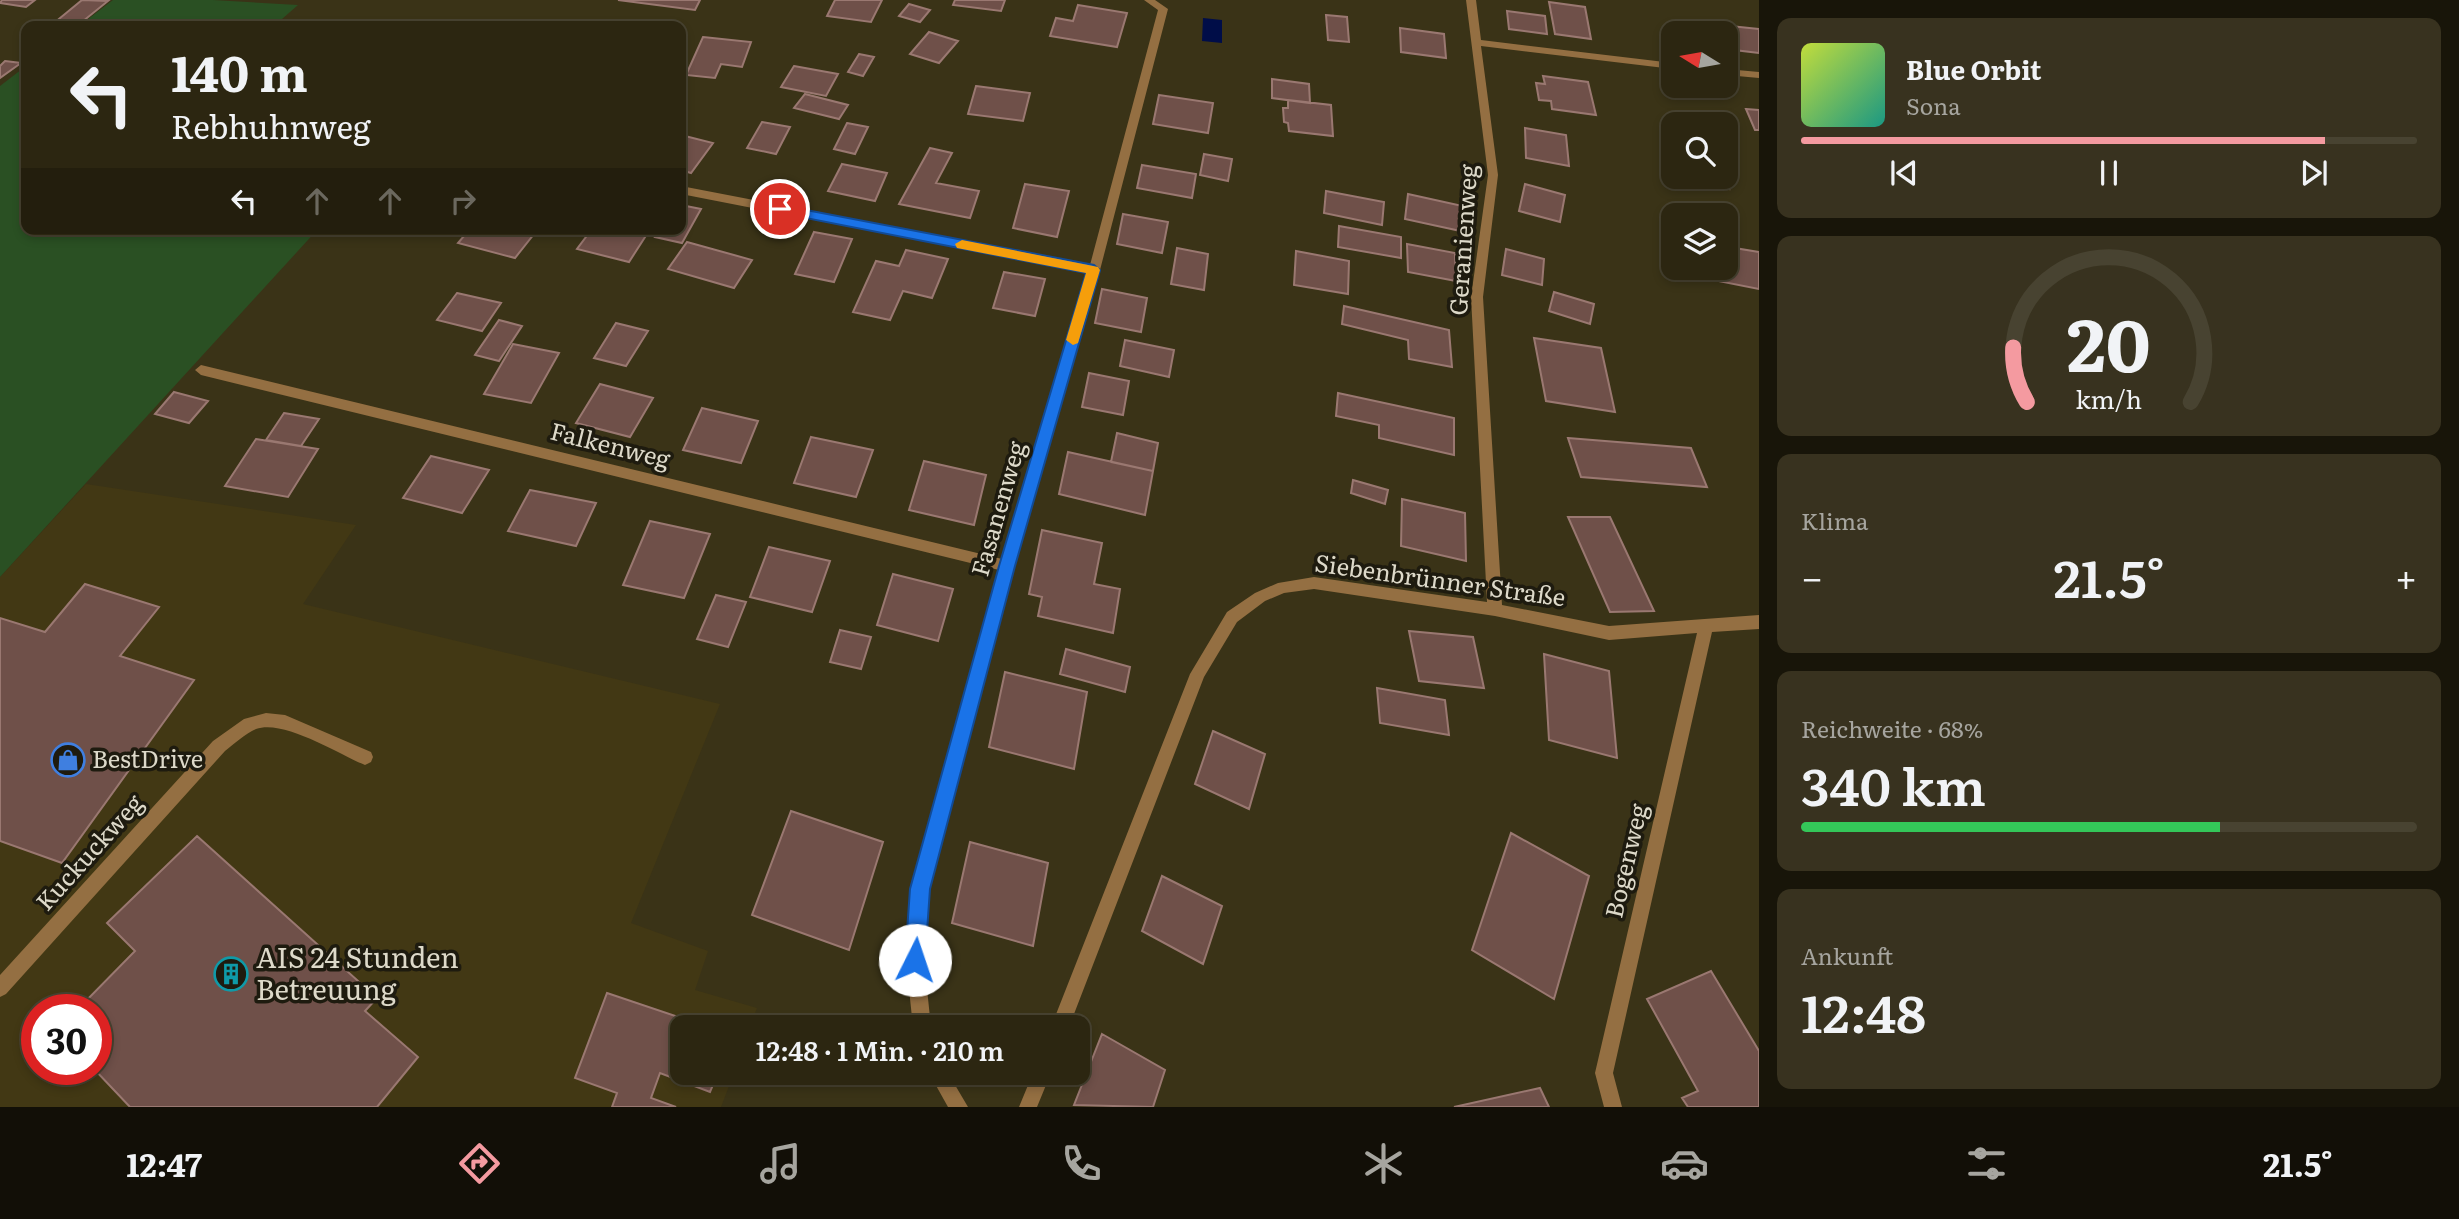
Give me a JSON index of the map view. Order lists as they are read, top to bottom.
{
  "streets": {
    "street": [
      "Geranienweg",
      "Falkenweg",
      "Fasanenweg",
      "Siebenbrünner Straße",
      "Kuckuckweg",
      "Bogenweg"
    ]
  },
  "crossings": [
    ["Geranienweg", "Siebenbrünner Straße"],
    ["Falkenweg", "Fasanenweg"],
    ["Siebenbrünner Straße", "Bogenweg"]
  ],
  "places": {
    "shop": ["BestDrive"],
    "building": ["AIS 24 Stunden Betreuung"]
  },
  "north": "left",
  "page": {
    "turn": ["140 m", "Rebhuhnweg"],
    "song": ["Blue Orbit", "Sona"],
    "tile": [
      "Klima",
      ["Reichweite · 68%", "340 km"],
      ["Ankunft", "12:48"]
    ],
    "heat": ["−", "21.5°", "+"],
    "limit": "30",
    "trip": "12:48 · 1 Min. · 210 m",
    "tabs": ["12:47", "21.5°"],
    "gauge": ["20", "km/h"]
  }
}
